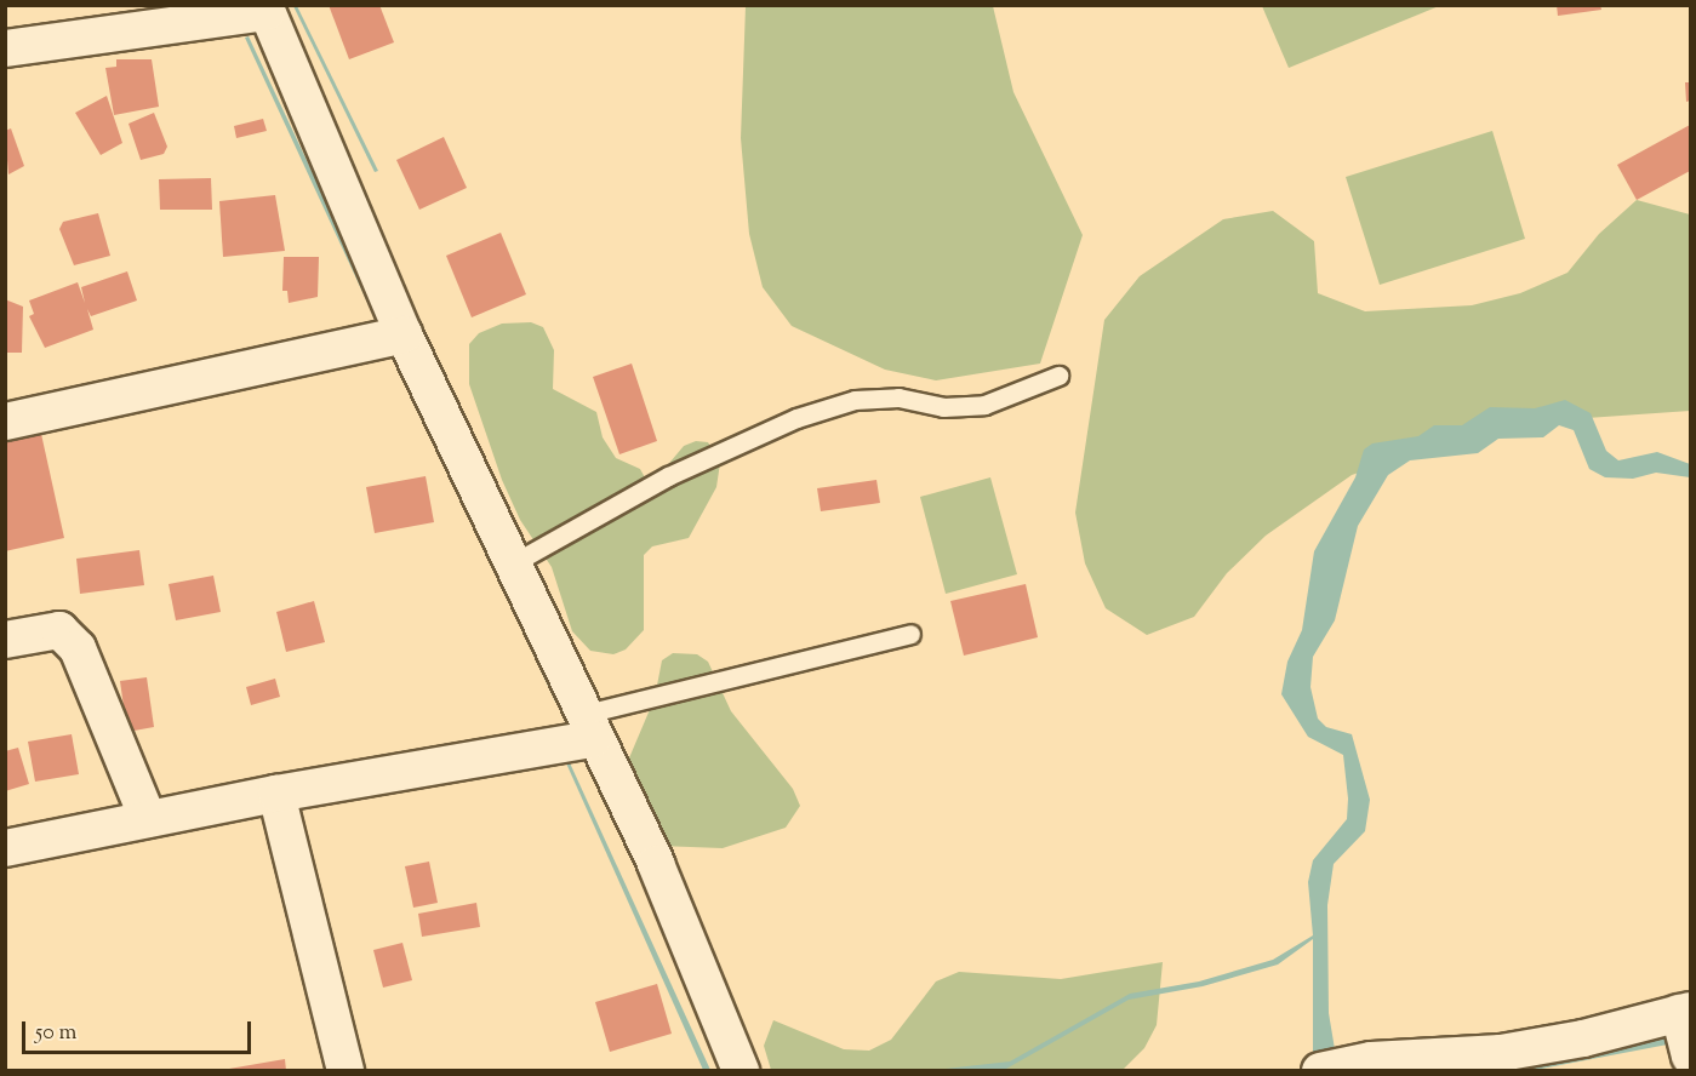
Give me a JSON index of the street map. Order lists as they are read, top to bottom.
{
  "scale_bar": "50 m"
}
